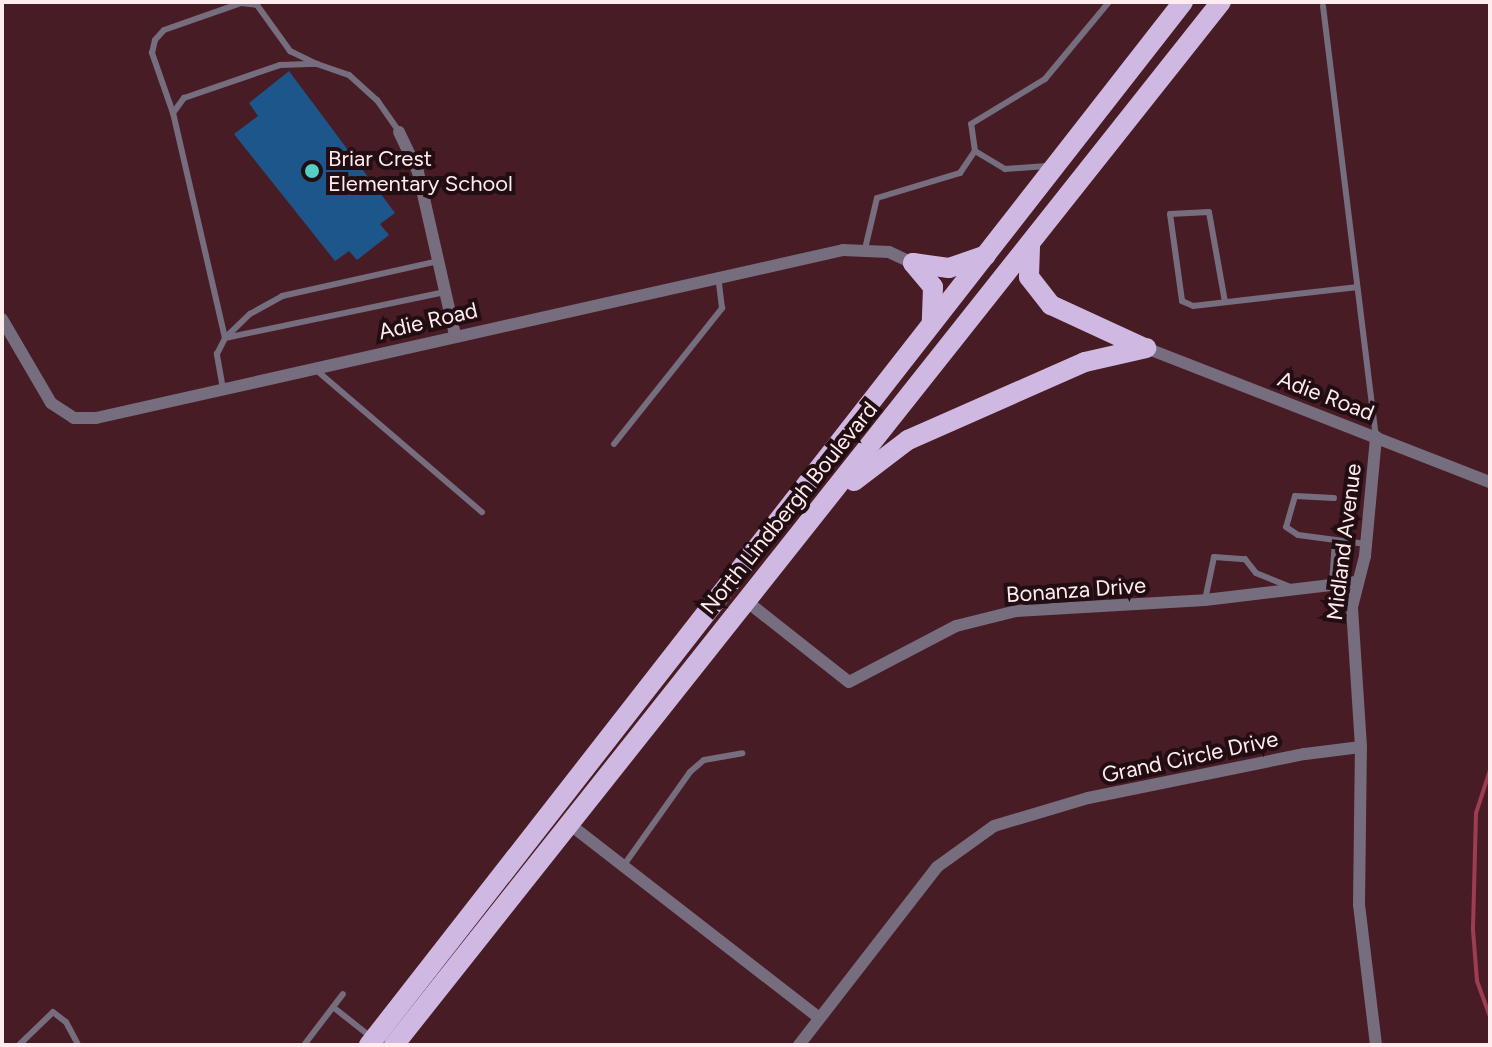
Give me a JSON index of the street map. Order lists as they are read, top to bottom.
{
  "streets": {
    "highway": ["North Lindbergh Boulevard"],
    "street": [
      "Adie Road",
      "Midland Avenue",
      "Bonanza Drive",
      "Grand Circle Drive"
    ]
  },
  "crossings": [
    ["Adie Road", "Midland Avenue"],
    ["North Lindbergh Boulevard", "Bonanza Drive"],
    ["Midland Avenue", "Bonanza Drive"],
    ["Midland Avenue", "Grand Circle Drive"]
  ],
  "places": ["Briar Crest Elementary School"]
}
